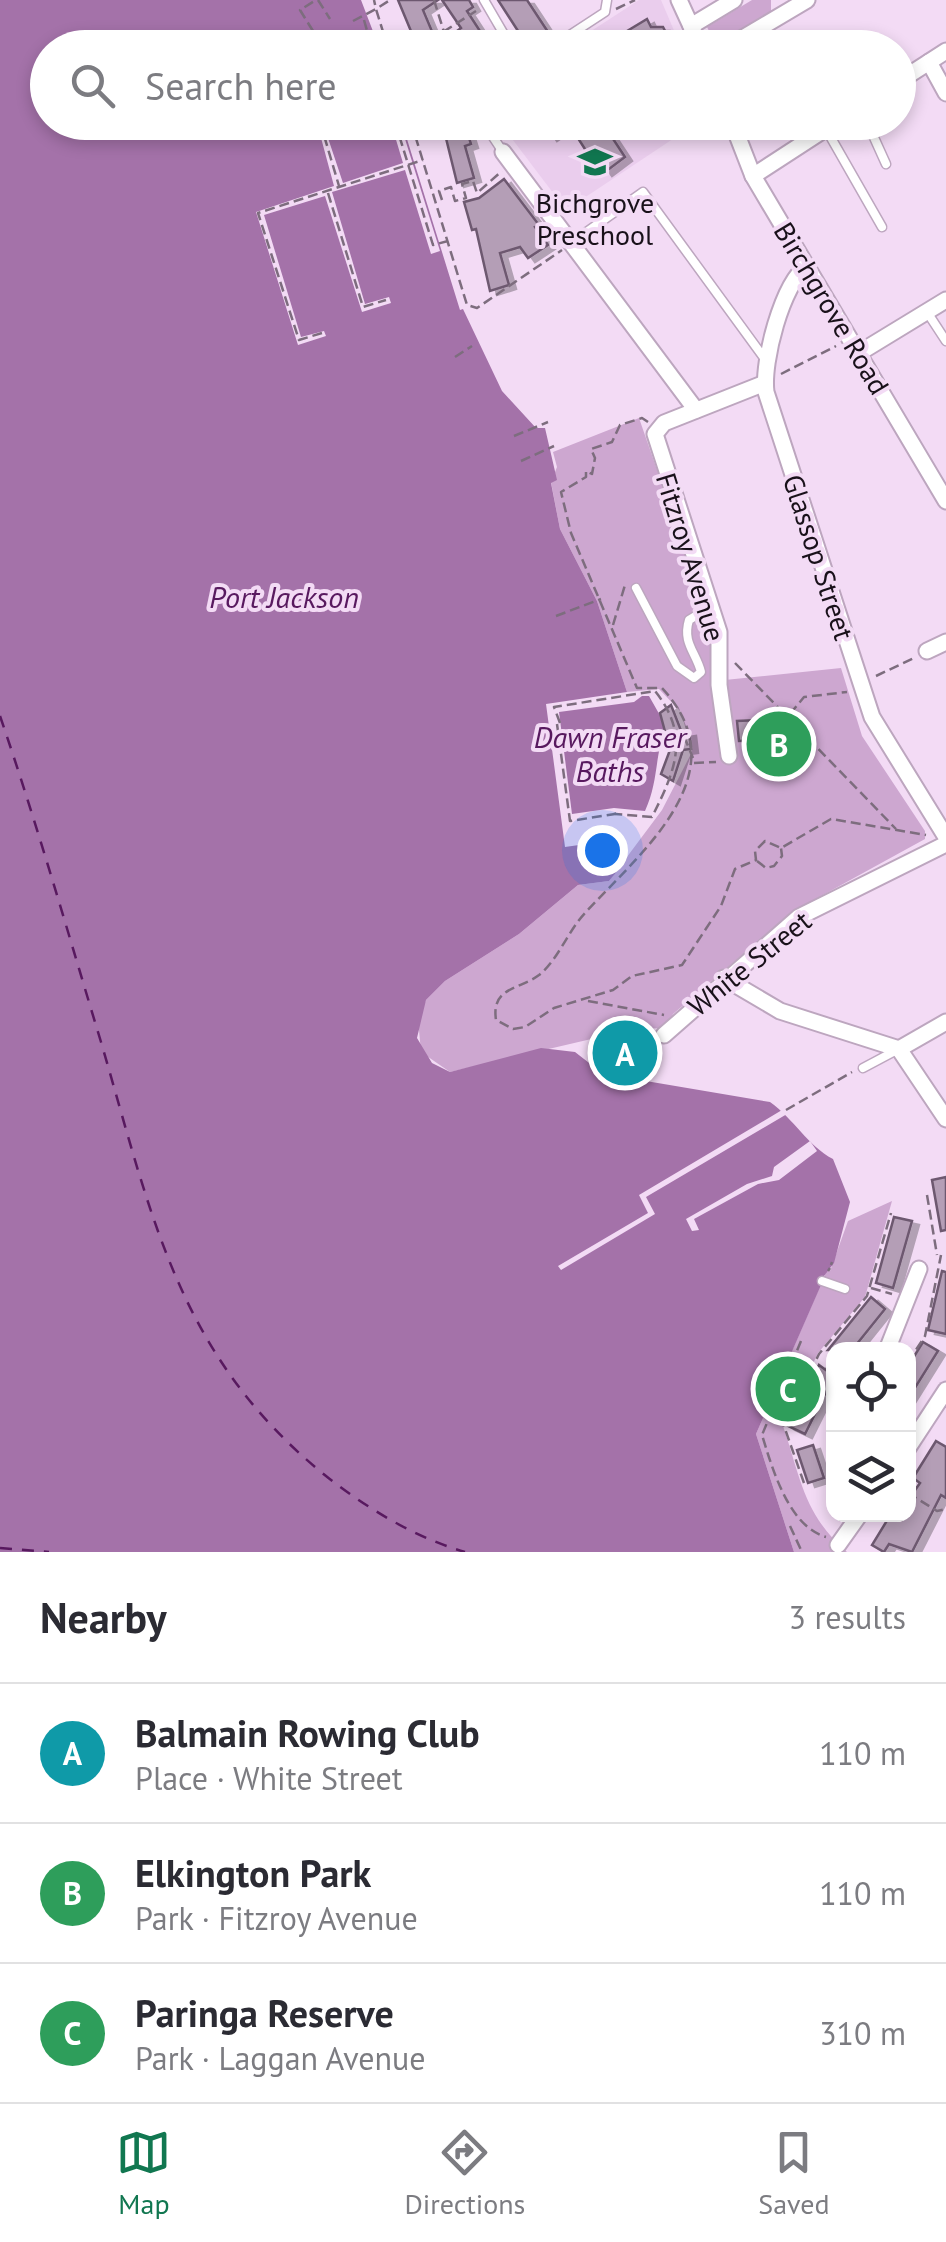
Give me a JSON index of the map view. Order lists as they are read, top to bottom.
{
  "streets": {
    "street": [
      "Birchgrove Road",
      "Fitzroy Avenue",
      "Glassop Street",
      "White Street"
    ]
  },
  "crossings": [
    ["Birchgrove Road", "Glassop Street"],
    ["Glassop Street", "White Street"]
  ],
  "water": ["Port Jackson", "Dawn Fraser Baths"],
  "places": {
    "school or university": ["Bichgrove Preschool"]
  },
  "page": {
    "search": "Search here",
    "pins": ["B", "A", "C"],
    "heading": ["Nearby", "3 results"],
    "list": [
      {
        "mark": "A",
        "name": "Balmain Rowing Club",
        "note": "Place · White Street",
        "value": "110 m"
      },
      {
        "mark": "B",
        "name": "Elkington Park",
        "note": "Park · Fitzroy Avenue",
        "value": "110 m"
      },
      {
        "mark": "C",
        "name": "Paringa Reserve",
        "note": "Park · Laggan Avenue",
        "value": "310 m"
      }
    ],
    "nav": ["Map", "Directions", "Saved"]
  }
}
